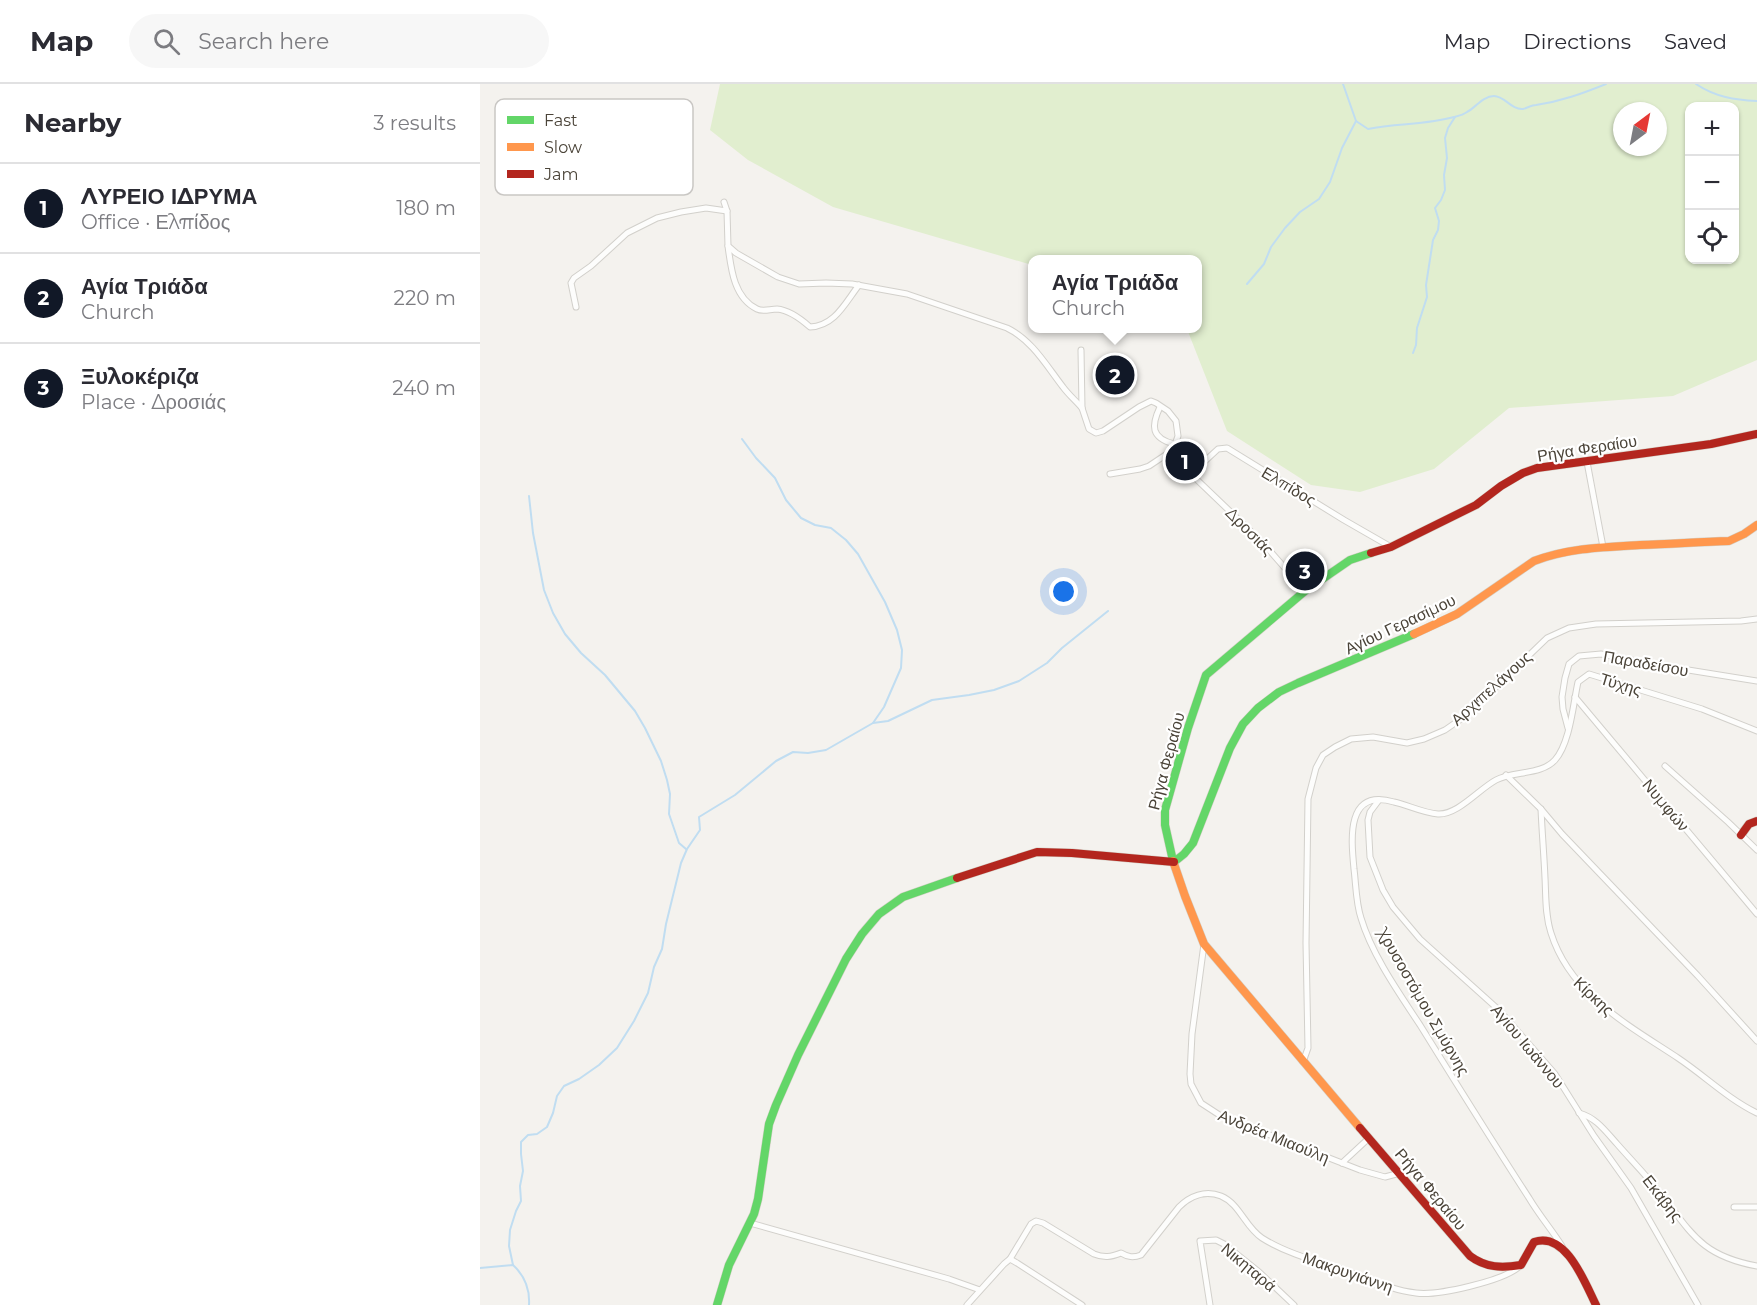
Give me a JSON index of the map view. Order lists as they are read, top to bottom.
{
  "streets": {
    "street": [
      "Ρήγα Φεραίου",
      "Ελπίδος",
      "Δροσιάς",
      "Αγίου Γερασίμου",
      "Παραδείσου",
      "Τύχης",
      "Αρχιπελάγους",
      "Νυμφών",
      "Κίρκης",
      "Χρυσοστόμου Σμύρνης",
      "Αγίου Ιωάννου",
      "Ανδρέα Μιαούλη",
      "Εκάβης",
      "Νικηταρά",
      "Μακρυγιάννη"
    ]
  },
  "crossings": [
    ["Ρήγα Φεραίου", "Ελπίδος"],
    ["Ρήγα Φεραίου", "Δροσιάς"],
    ["Ρήγα Φεραίου", "Αγίου Γερασίμου"],
    ["Ρήγα Φεραίου", "Αρχιπελάγους"],
    ["Ρήγα Φεραίου", "Ανδρέα Μιαούλη"],
    ["Ρήγα Φεραίου", "Μακρυγιάννη"],
    ["Ελπίδος", "Δροσιάς"],
    ["Παραδείσου", "Τύχης"],
    ["Τύχης", "Νυμφών"],
    ["Χρυσοστόμου Σμύρνης", "Αγίου Ιωάννου"],
    ["Αγίου Ιωάννου", "Εκάβης"]
  ],
  "legend": ["Fast", "Slow", "Jam"],
  "north": "top right",
  "page": {
    "header": "Map",
    "search": "Search here",
    "nav": ["Map", "Directions", "Saved"],
    "heading": ["Nearby", "3 results"],
    "map_buttons": ["+", "−"],
    "list": [
      {
        "mark": "1",
        "name": "ΛΥΡΕΙΟ ΙΔΡΥΜΑ",
        "note": "Office · Ελπίδος",
        "value": "180 m"
      },
      {
        "mark": "2",
        "name": "Αγία Τριάδα",
        "note": "Church",
        "value": "220 m"
      },
      {
        "mark": "3",
        "name": "Ξυλοκέριζα",
        "note": "Place · Δροσιάς",
        "value": "240 m"
      }
    ],
    "popup": ["Αγία Τριάδα", "Church"],
    "pins": ["2", "1", "3"]
  }
}
